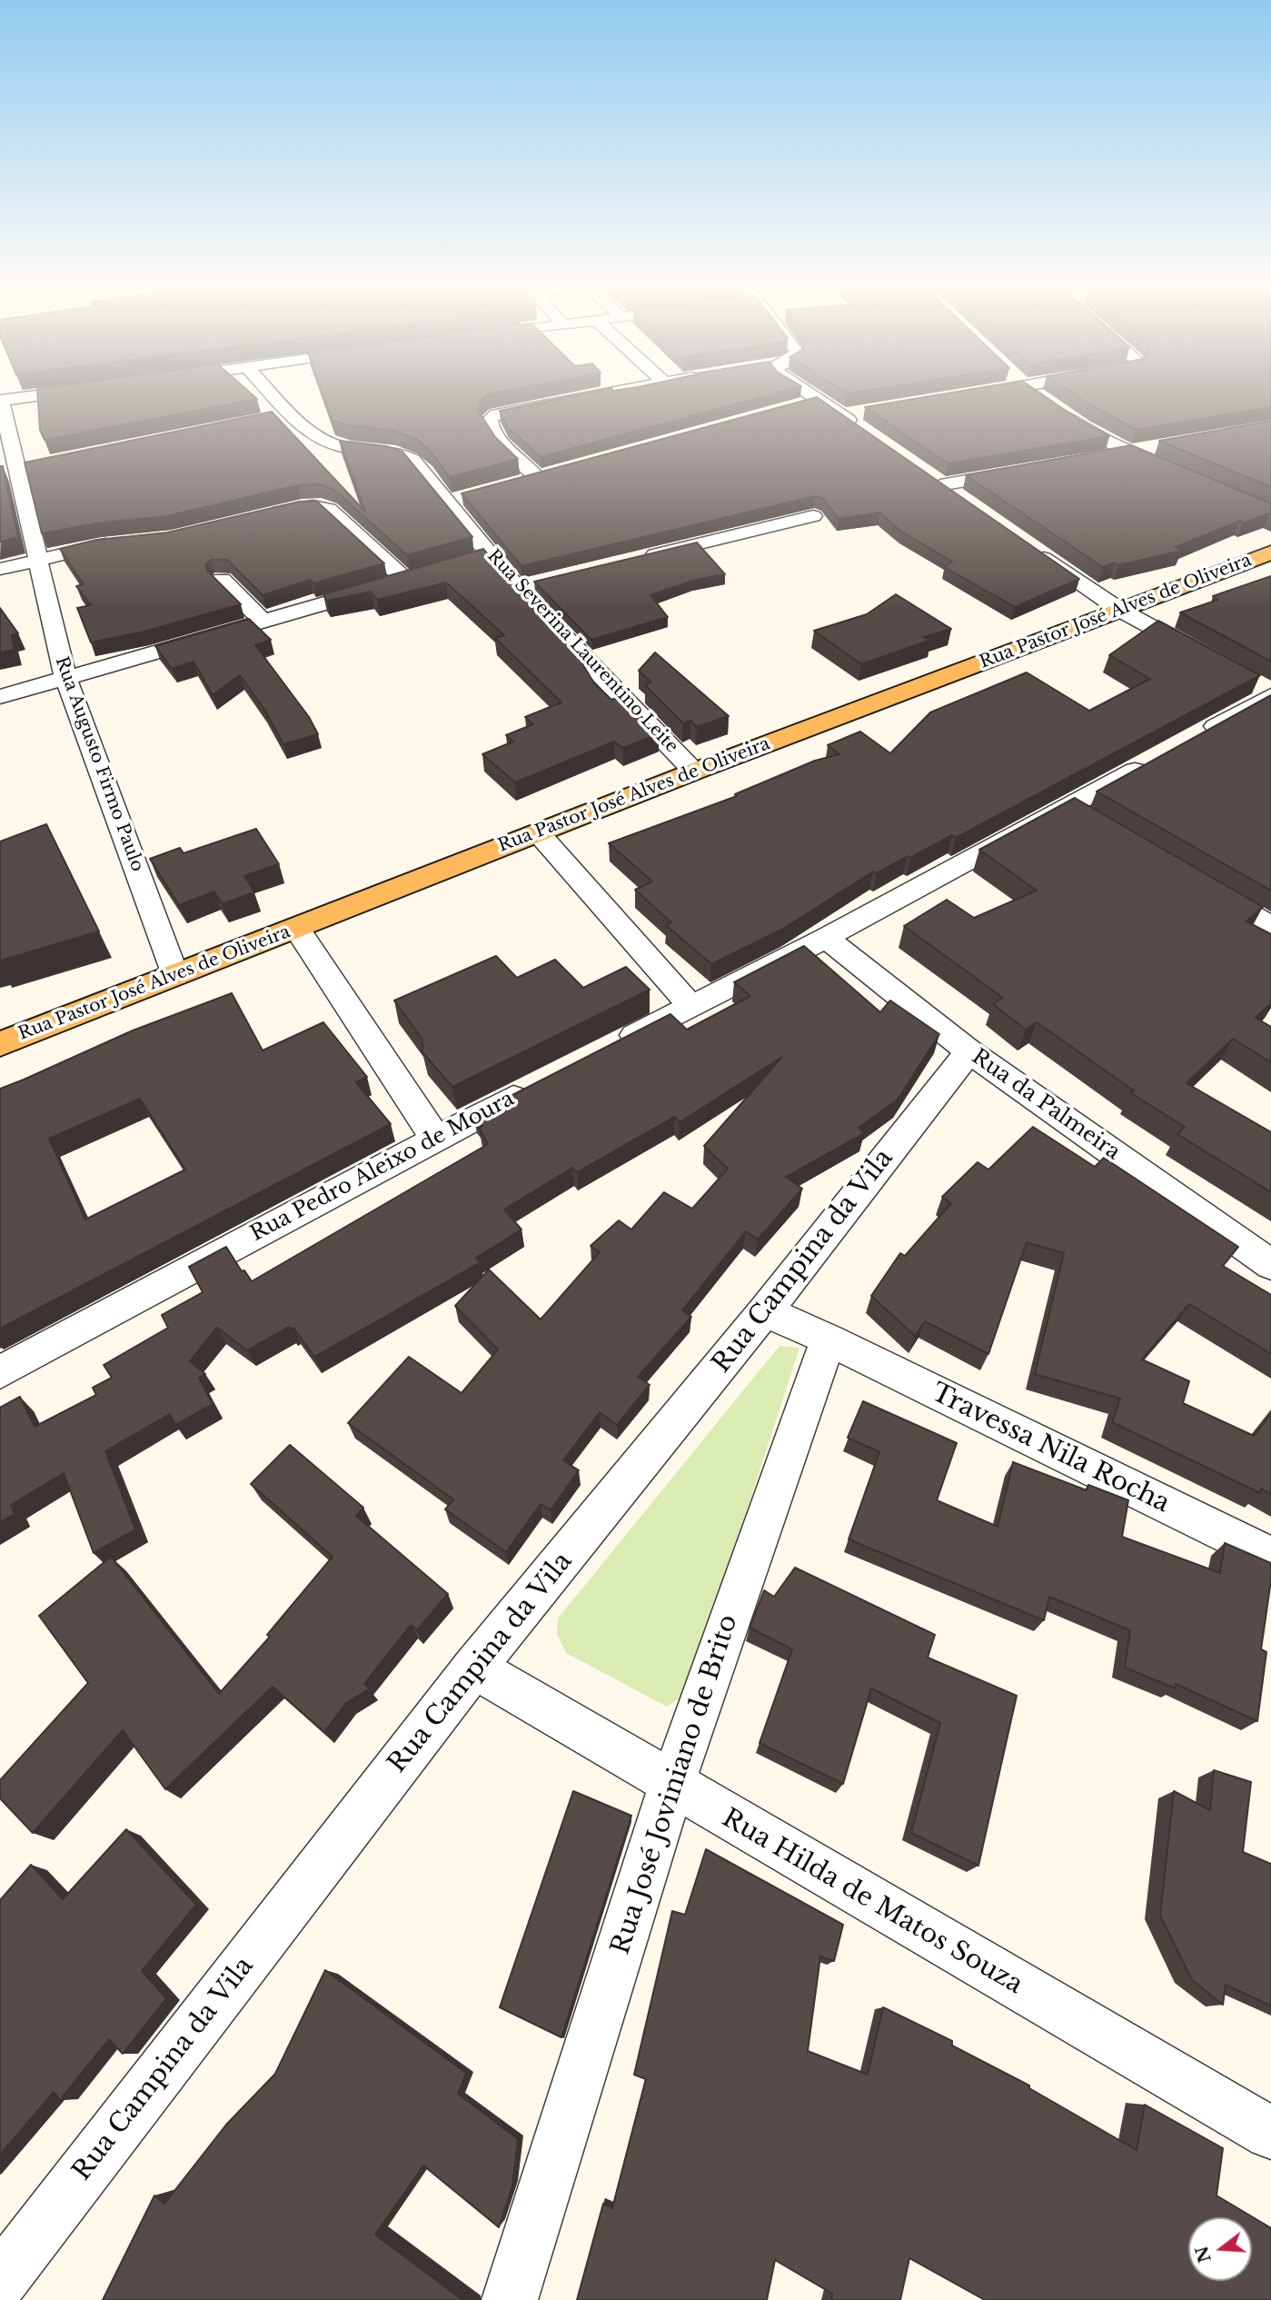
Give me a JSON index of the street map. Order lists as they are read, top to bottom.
{
  "streets": {
    "main road": ["Rua Pastor José Alves de Oliveira"],
    "street": [
      "Rua Severina Laurentino Leite",
      "Rua Augusto Firmo Paulo",
      "Rua da Palmeira",
      "Rua Pedro Aleixo de Moura",
      "Rua Campina da Vila",
      "Travessa Nila Rocha",
      "Rua José Joviniano de Brito",
      "Rua Hilda de Matos Souza"
    ]
  },
  "crossings": [
    ["Rua Pastor José Alves de Oliveira", "Rua Severina Laurentino Leite"],
    ["Rua Pastor José Alves de Oliveira", "Rua Augusto Firmo Paulo"],
    ["Rua da Palmeira", "Rua Campina da Vila"],
    ["Rua Campina da Vila", "Rua Hilda de Matos Souza"],
    ["Travessa Nila Rocha", "Rua José Joviniano de Brito"],
    ["Rua José Joviniano de Brito", "Rua Hilda de Matos Souza"]
  ],
  "north": "left"
}
